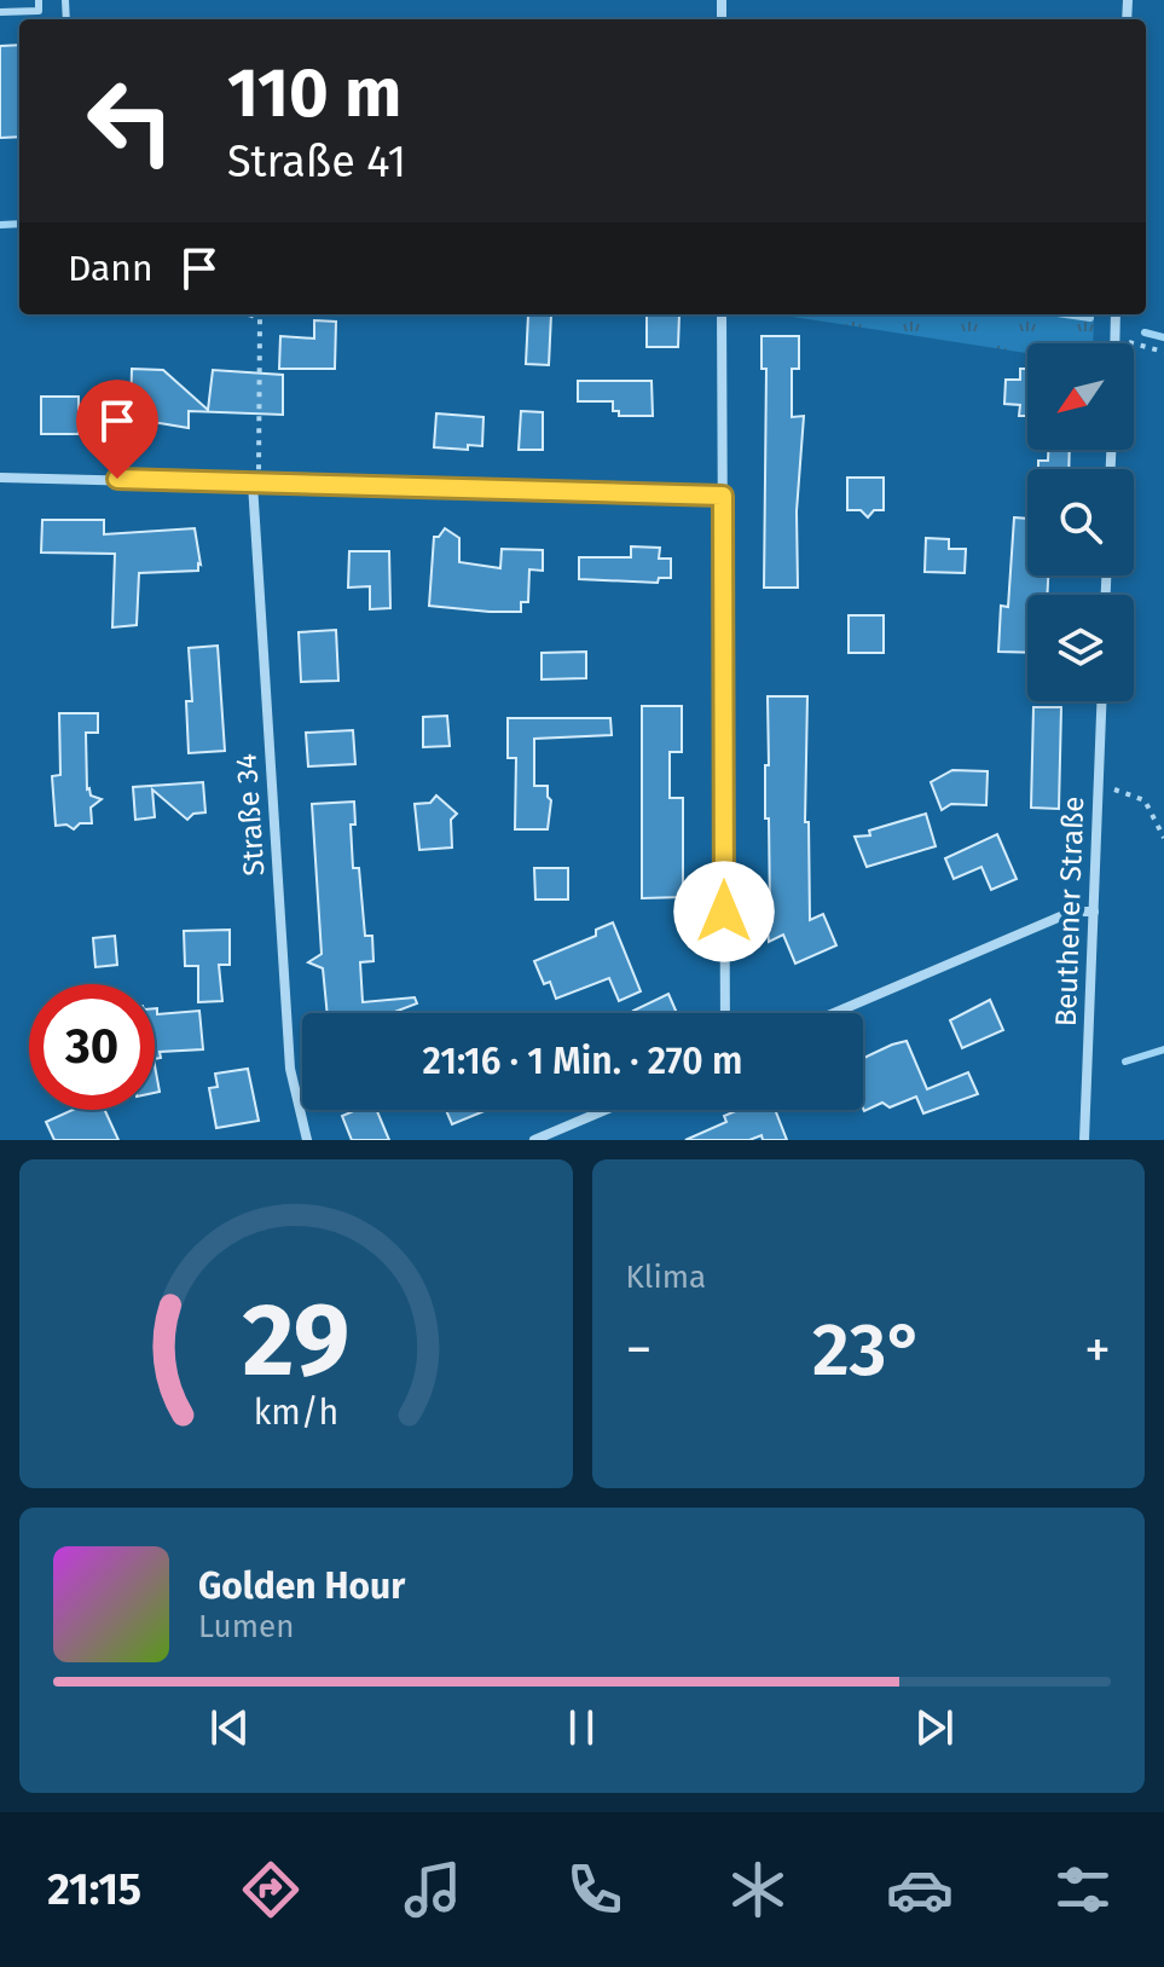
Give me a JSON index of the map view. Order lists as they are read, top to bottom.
{
  "streets": {
    "street": ["Straße 34", "Beuthener Straße"]
  },
  "north": "bottom left",
  "page": {
    "turn": ["110 m", "Straße 41"],
    "then": "Dann",
    "limit": "30",
    "trip": "21:16 · 1 Min. · 270 m",
    "tile": "Klima",
    "heat": ["−", "23°", "+"],
    "song": ["Golden Hour", "Lumen"],
    "tabs": "21:15",
    "gauge": ["29", "km/h"]
  }
}
